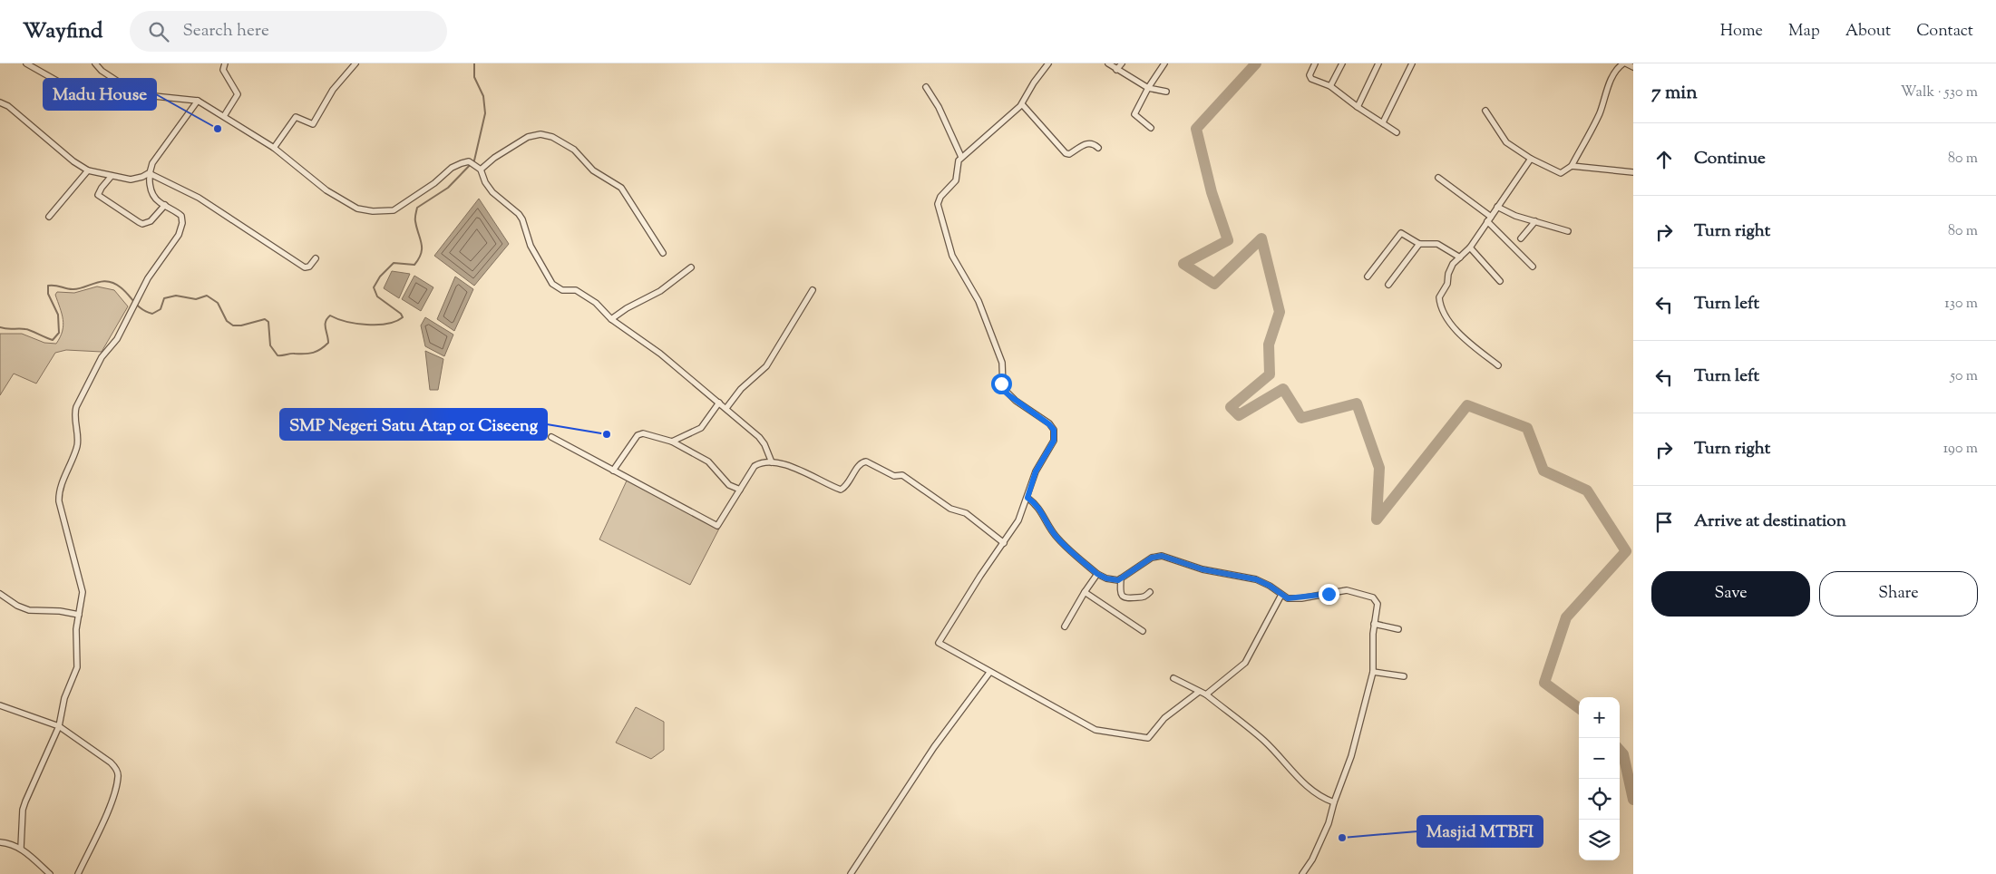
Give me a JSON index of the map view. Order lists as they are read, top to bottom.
{
  "places": ["Madu House", "SMP Negeri Satu Atap 01 Ciseeng", "Masjid MTBFI"],
  "page": {
    "header": "Wayfind",
    "search": "Search here",
    "nav": [
      "Home",
      "Map",
      "About",
      "Contact"
    ],
    "heading": ["7 min", "Walk · 530 m"],
    "list": [
      ["Continue", "80 m"],
      ["Turn right", "80 m"],
      ["Turn left", "130 m"],
      ["Turn left", "50 m"],
      ["Turn right", "190 m"],
      "Arrive at destination"
    ],
    "buttons": ["Save", "Share"],
    "map_buttons": ["+", "−"]
  }
}
